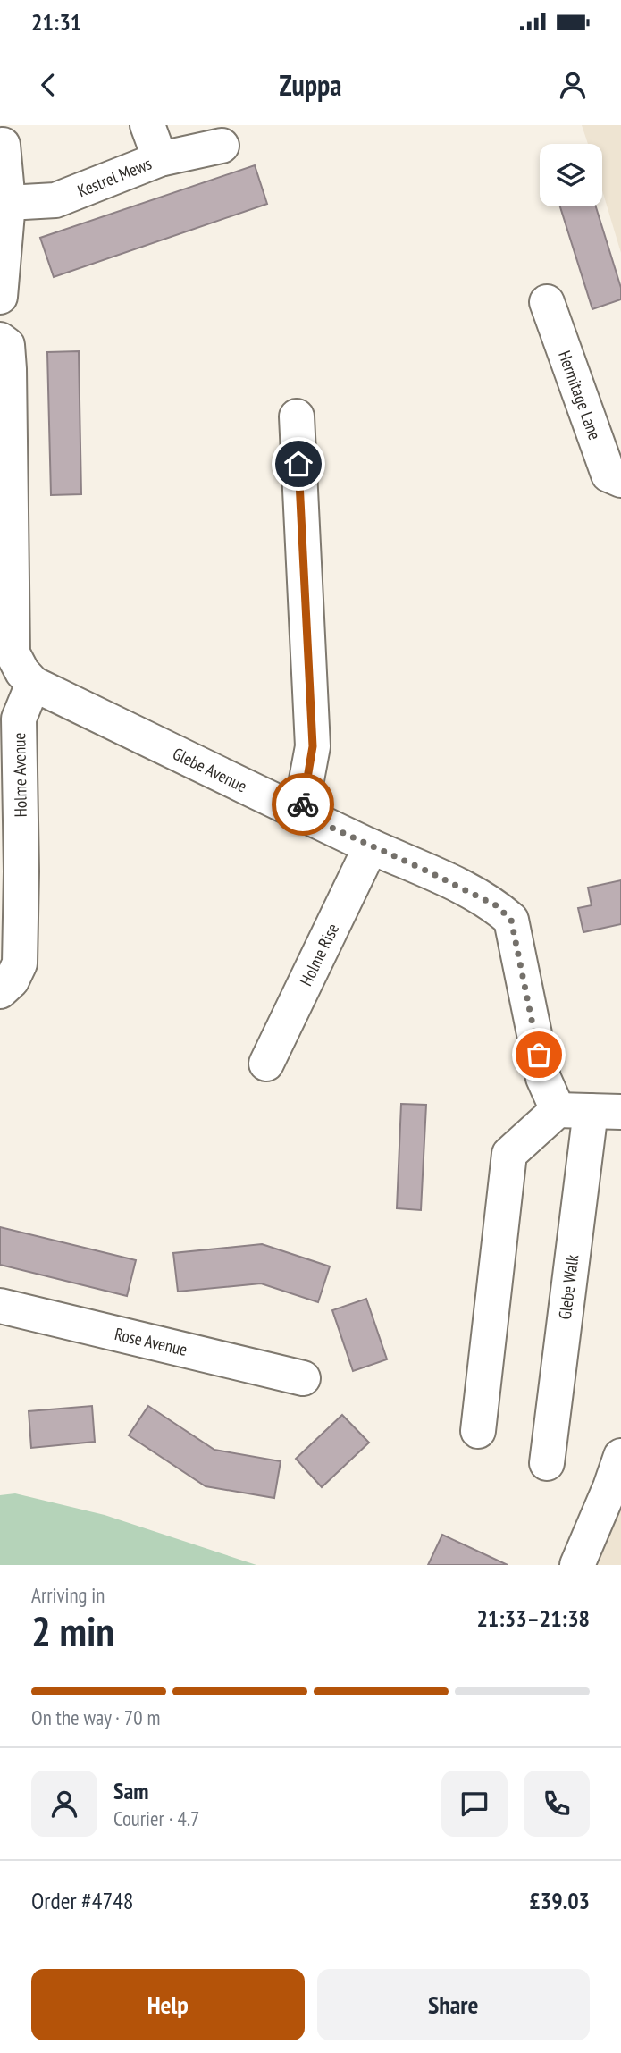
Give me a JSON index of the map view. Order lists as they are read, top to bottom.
{
  "streets": {
    "street": [
      "Kestrel Mews",
      "Hermitage Lane",
      "Glebe Avenue",
      "Holme Avenue",
      "Holme Rise",
      "Glebe Walk",
      "Rose Avenue"
    ]
  },
  "crossings": [
    ["Glebe Avenue", "Holme Avenue"],
    ["Glebe Avenue", "Holme Rise"],
    ["Glebe Avenue", "Glebe Walk"]
  ],
  "page": {
    "status": "21:31",
    "header": "Zuppa",
    "heading": ["2 min", "Arriving in", "21:33–21:38"],
    "panel": [
      "Sam",
      "Courier · 4.7",
      "Order #4748",
      "£39.03"
    ],
    "bar": "On the way · 70 m",
    "buttons": ["Help", "Share"]
  }
}
